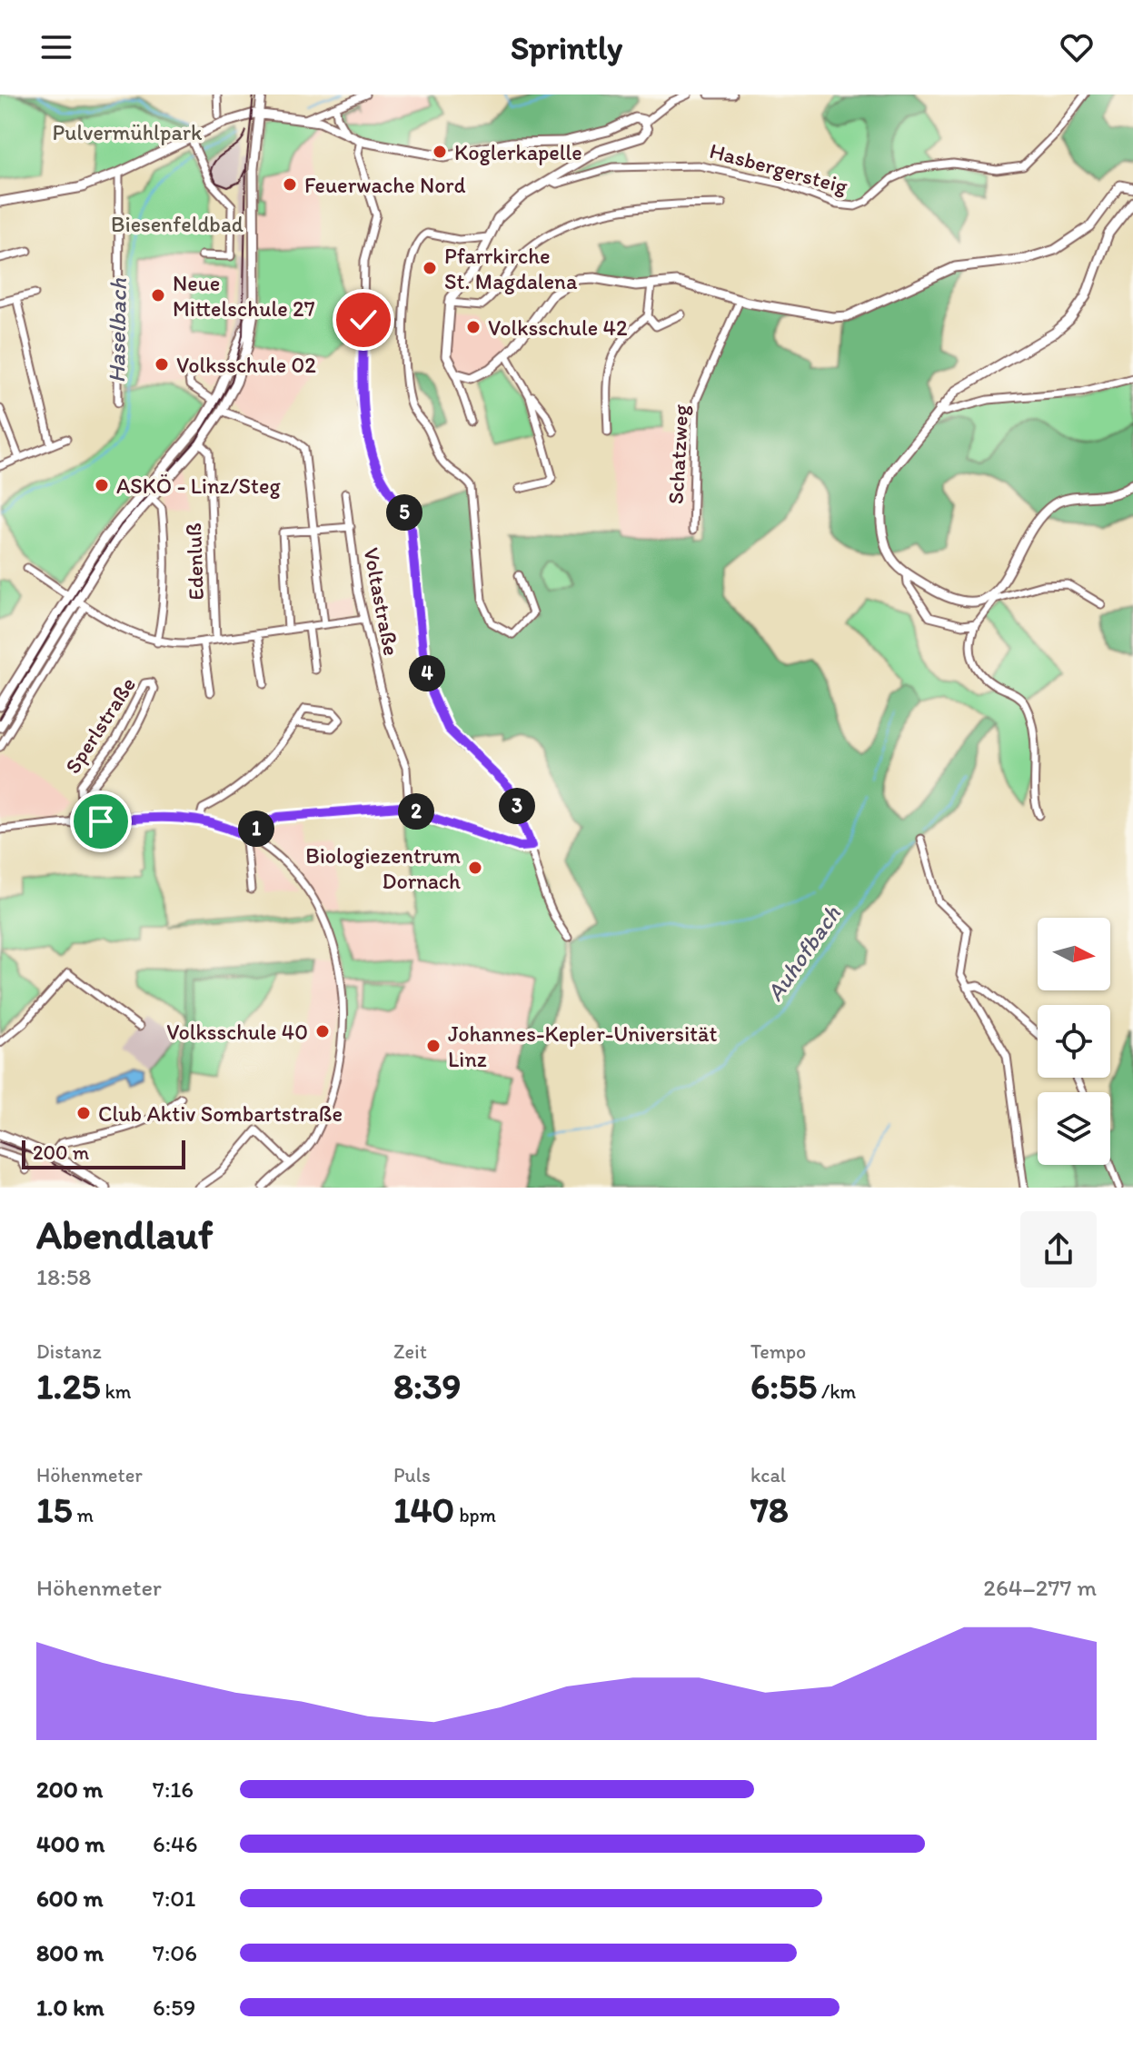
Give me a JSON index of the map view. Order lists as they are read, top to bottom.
{
  "streets": {
    "street": [
      "Hasbergersteig",
      "Schatzweg",
      "Edenluß",
      "Voltastraße",
      "Sperlstraße"
    ]
  },
  "water": ["Haselbach", "Auhofbach"],
  "parks": ["Pulvermühlpark", "Biesenfeldbad"],
  "places": [
    "Koglerkapelle",
    "Feuerwache Nord",
    "Pfarrkirche St. Magdalena",
    "Neue Mittelschule 27",
    "Volksschule 42",
    "Volksschule 02",
    "ASKÖ - Linz/Steg",
    "Biologiezentrum Dornach",
    "Volksschule 40",
    "Johannes-Kepler-Universität Linz",
    "Club Aktiv Sombartstraße"
  ],
  "scale_bar": "200 m",
  "north": "right",
  "page": {
    "header": "Sprintly",
    "pins": [
      "5",
      "4",
      "3",
      "2",
      "1"
    ],
    "scale": "200 m",
    "heading": ["Abendlauf", "18:58"],
    "stats": [
      ["Distanz", "1.25 km"],
      ["Zeit", "8:39"],
      ["Tempo", "6:55 /km"],
      ["Höhenmeter", "15 m"],
      ["Puls", "140 bpm"],
      ["kcal", "78"]
    ],
    "chart": ["Höhenmeter", "264–277 m"],
    "list": [
      {
        "name": "200 m",
        "note": "7:16"
      },
      {
        "name": "400 m",
        "note": "6:46"
      },
      {
        "name": "600 m",
        "note": "7:01"
      },
      {
        "name": "800 m",
        "note": "7:06"
      },
      {
        "name": "1.0 km",
        "note": "6:59"
      }
    ]
  }
}
